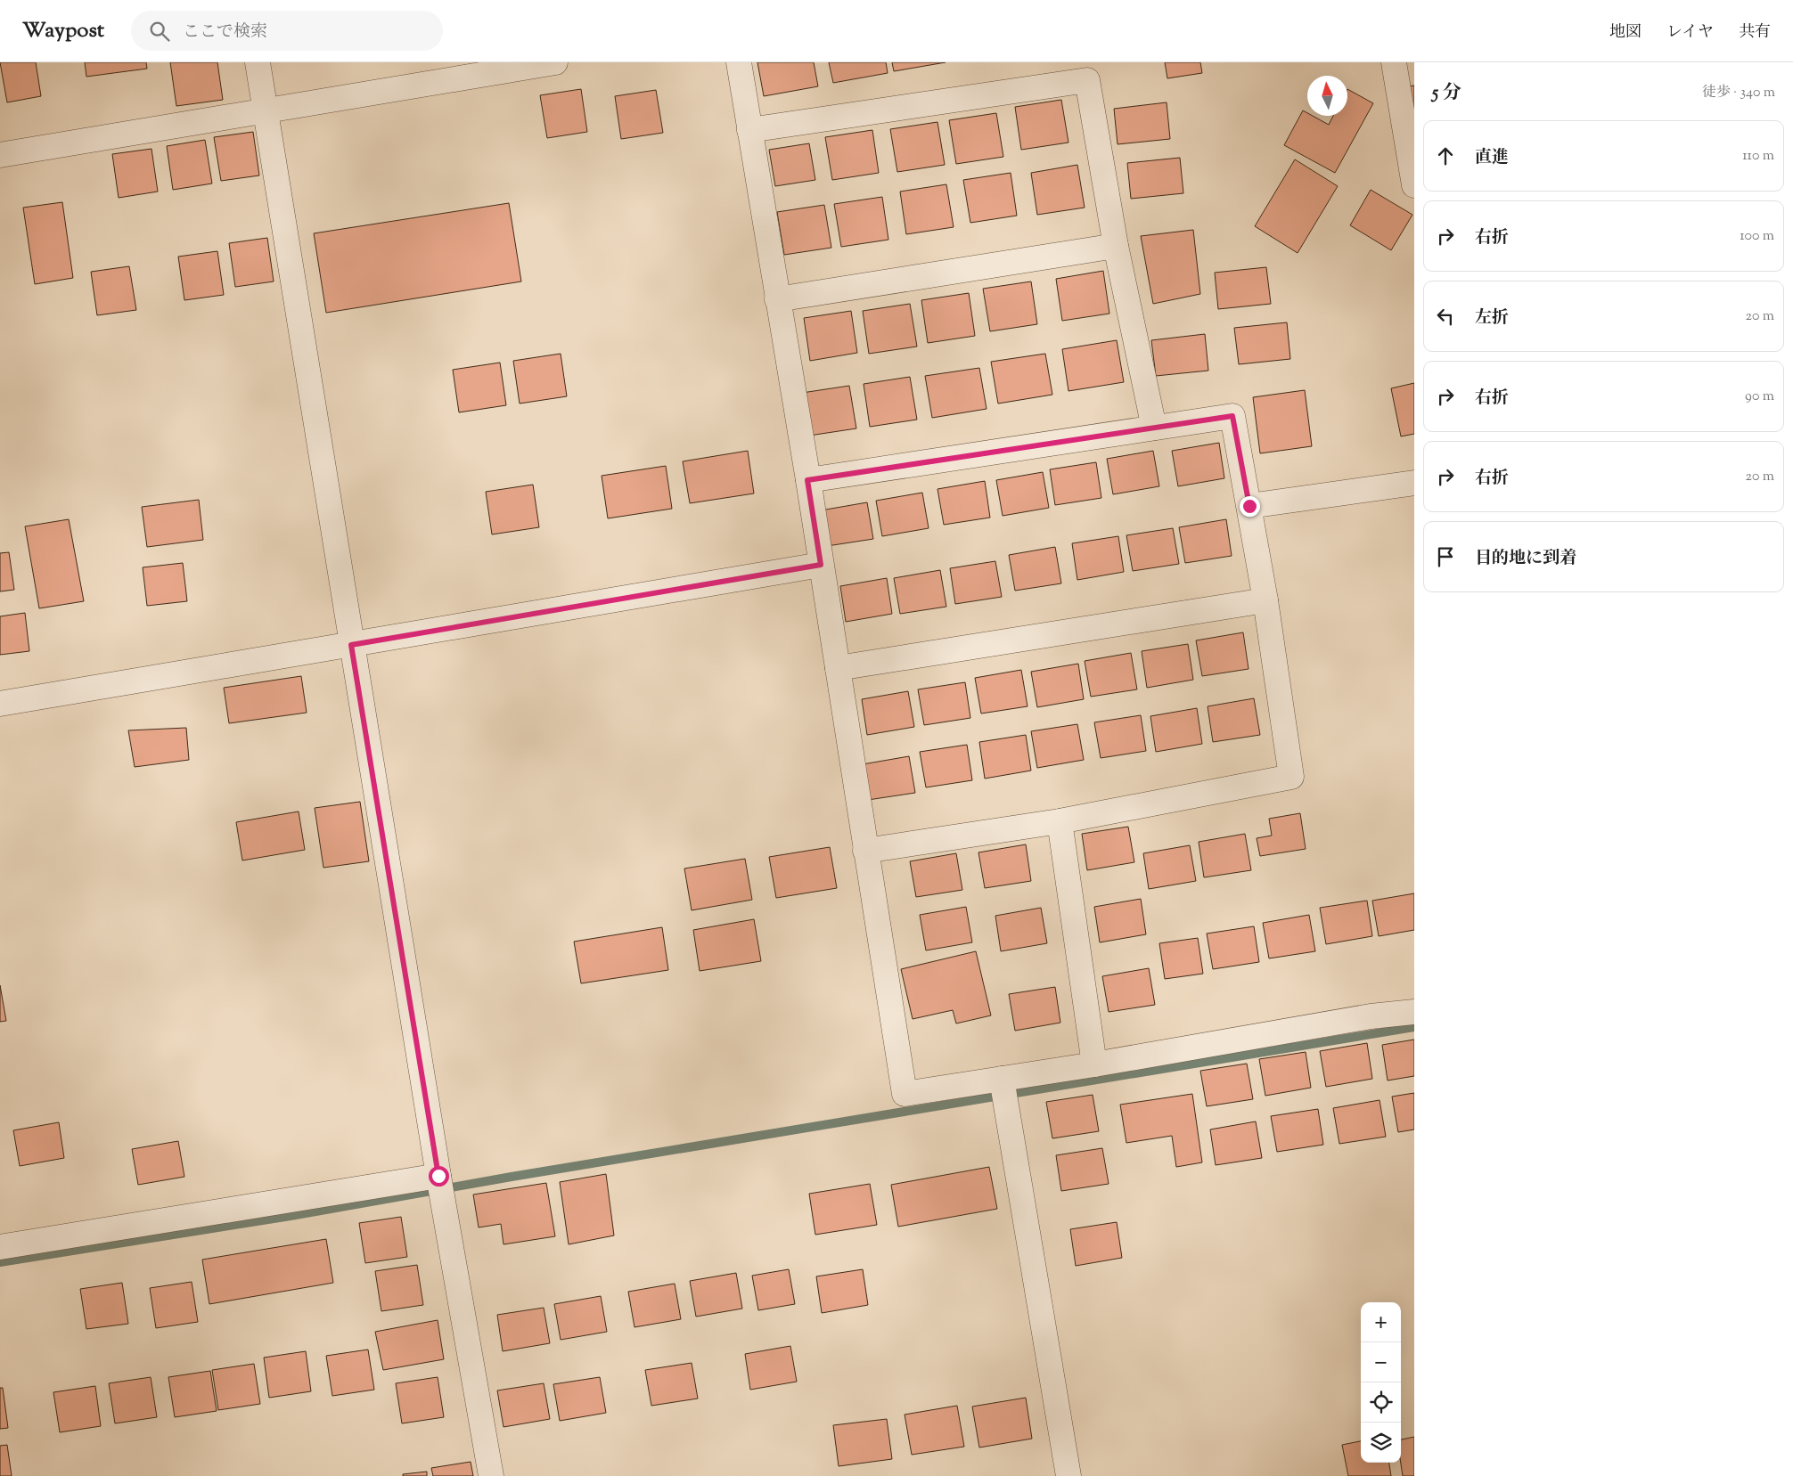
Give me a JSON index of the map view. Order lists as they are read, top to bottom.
{
  "north": "top",
  "page": {
    "header": "Waypost",
    "search": "ここで検索",
    "nav": ["地図", "レイヤ", "共有"],
    "heading": ["5 分", "徒歩 · 340 m"],
    "list": [
      ["直進", "110 m"],
      ["右折", "100 m"],
      ["左折", "20 m"],
      ["右折", "90 m"],
      ["右折", "20 m"],
      "目的地に到着"
    ],
    "map_buttons": ["+", "−"]
  }
}
